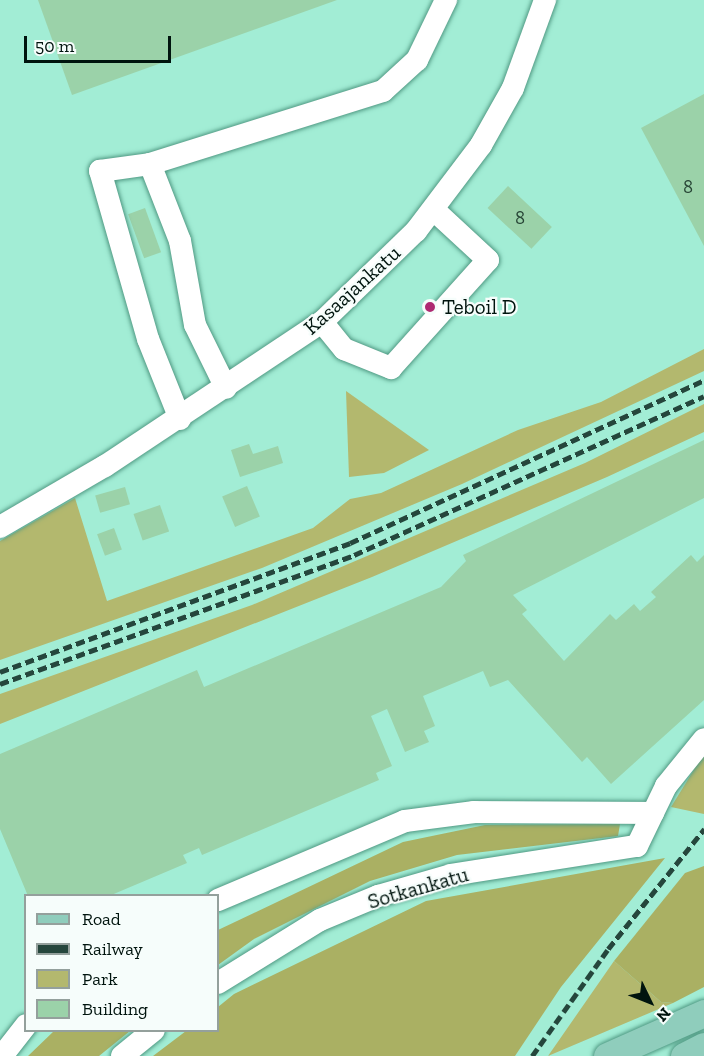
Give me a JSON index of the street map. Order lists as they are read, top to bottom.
{
  "streets": {
    "street": ["Kasaajankatu", "Sotkankatu"]
  },
  "places": ["Teboil D"],
  "house_numbers": ["8", "8"],
  "legend": [
    "Road",
    "Railway",
    "Park",
    "Building"
  ],
  "scale_bar": "50 m",
  "north": "bottom right"
}
